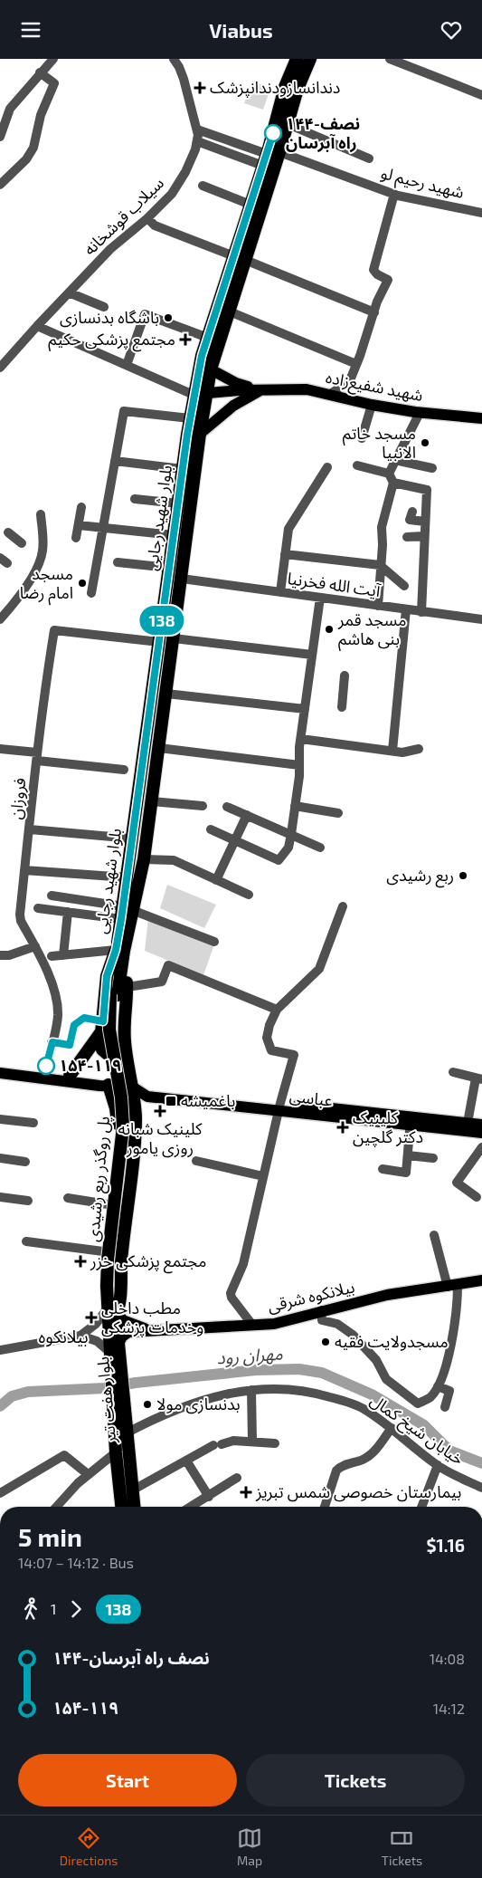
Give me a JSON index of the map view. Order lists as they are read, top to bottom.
{
  "streets": {
    "highway": ["بلوار شهید رجایی", "پل روگذر ربع رشیدی", "بلوار هفت تیر"],
    "main road": ["شهید شفیع‌زاده", "عباسى", "بیلانکوه شرقی"],
    "street": [
      "شهید رحیم لو",
      "سیلاب قوشخانه",
      "آیت الله فخرنیا",
      "فروزان",
      "خیابان شیخ کمال"
    ]
  },
  "crossings": [
    ["شهید رحیم لو", "بلوار شهید رجایی"],
    ["بلوار شهید رجایی", "فروزان"],
    ["بلوار شهید رجایی", "پل روگذر ربع رشیدی"],
    ["پل روگذر ربع رشیدی", "بلوار هفت تیر"],
    ["بیلانکوه شرقی", "بلوار هفت تیر"],
    ["بلوار هفت تیر", "خیابان شیخ کمال"]
  ],
  "districts": ["بیلانکوه"],
  "water": ["مهران رود"],
  "places": {
    "health": [
      "دندانسازودندانپزشک",
      "مجتمع پزشکی حکیم",
      "کلینیک شبانه روزی یامور",
      "کلینیک دکتر گلچین",
      "مجتمع پزشکی خزر",
      "مطب داخلی وخدمات پزشکی",
      "بیمارستان خصوصی شمس تبریز"
    ],
    "other": [
      "۱۴۴-نصف راه آبرسان",
      "باشگاه بدنسازی",
      "مسجد خاتم الانبیا",
      "مسجد امام رضا",
      "مسجد قمر بنی هاشم",
      "ربع رشیدی",
      "۱۵۴-۱۱۹",
      "مسجدولایت فقیه",
      "بدنسازی مولا"
    ],
    "transit": ["باغمیشه"]
  },
  "lines": ["bus line 138"],
  "page": {
    "header": "Viabus",
    "on_map": "138",
    "heading": ["5 min", "14:07 – 14:12 · Bus", "$1.16"],
    "legs": ["1", "138"],
    "list": [
      {
        "name": "۱۴۴-نصف راه آبرسان",
        "value": "14:08"
      },
      {
        "name": "۱۵۴-۱۱۹",
        "value": "14:12"
      }
    ],
    "buttons": ["Start", "Tickets"],
    "tabs": ["Directions", "Map", "Tickets"]
  }
}
